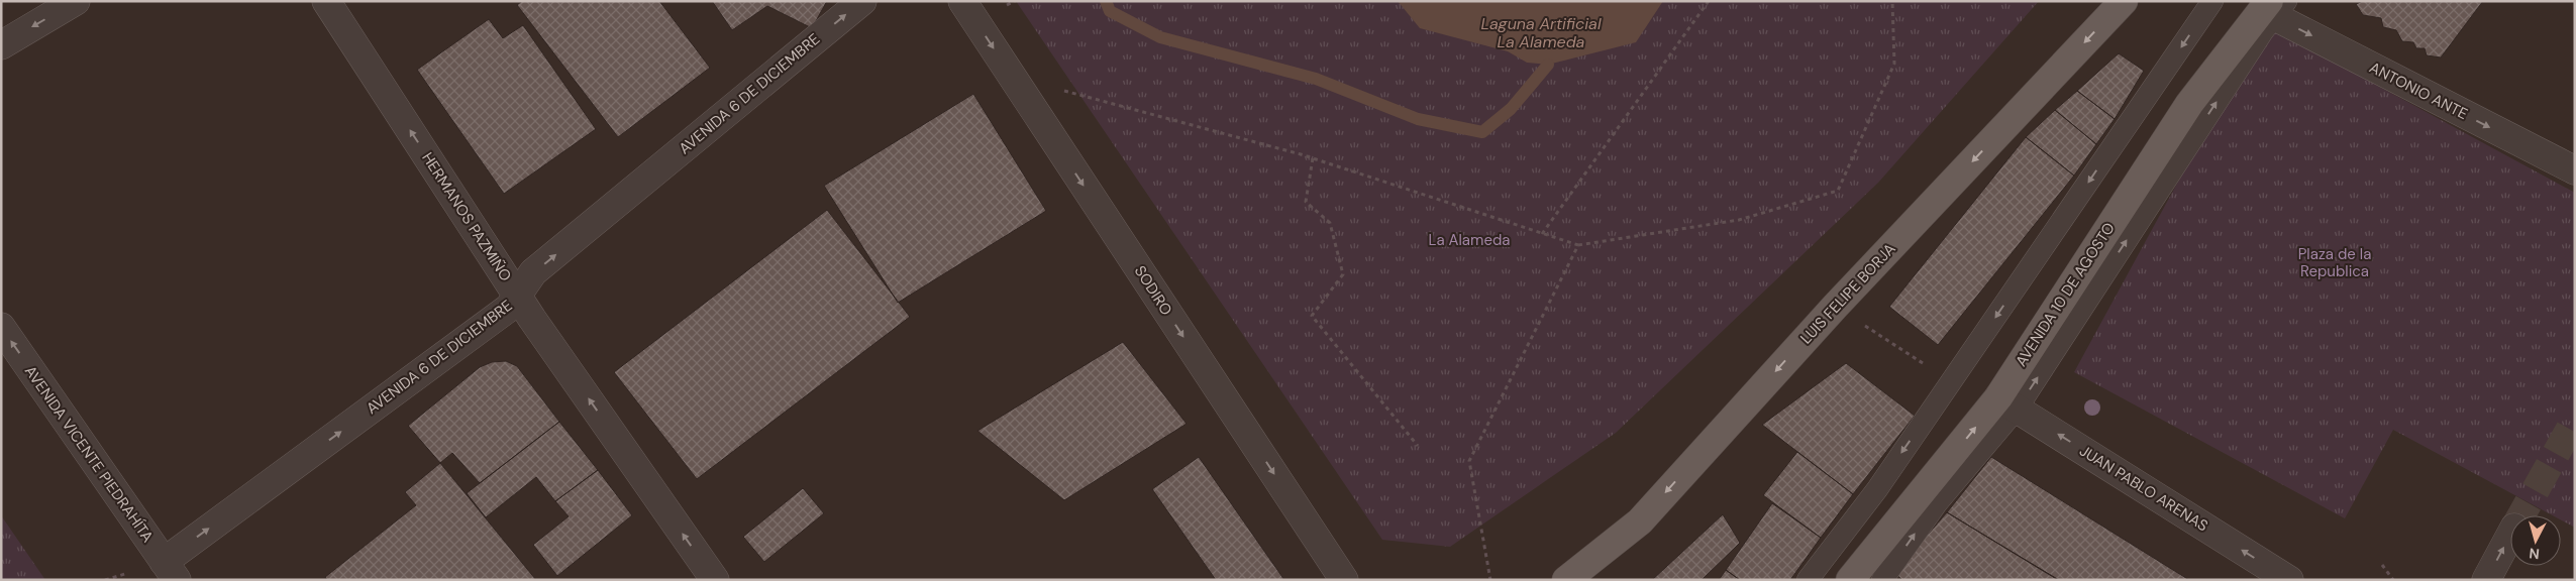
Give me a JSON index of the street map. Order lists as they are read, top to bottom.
{
  "streets": {
    "main road": ["LUIS FELIPE BORJA", "AVENIDA 10 DE AGOSTO"],
    "street": [
      "ANTONIO ANTE",
      "AVENIDA 6 DE DICIEMBRE",
      "HERMANOS PAZMIÑO",
      "SODIRO",
      "AVENIDA VICENTE PIEDRAHÍTA",
      "JUAN PABLO ARENAS"
    ]
  },
  "crossings": [
    ["ANTONIO ANTE", "AVENIDA 10 DE AGOSTO"],
    ["AVENIDA 6 DE DICIEMBRE", "HERMANOS PAZMIÑO"],
    ["AVENIDA 6 DE DICIEMBRE", "AVENIDA VICENTE PIEDRAHÍTA"],
    ["AVENIDA 10 DE AGOSTO", "JUAN PABLO ARENAS"]
  ],
  "one_way": [
    "ANTONIO ANTE",
    "AVENIDA 6 DE DICIEMBRE",
    "HERMANOS PAZMIÑO",
    "SODIRO",
    "LUIS FELIPE BORJA",
    "AVENIDA 10 DE AGOSTO",
    "AVENIDA VICENTE PIEDRAHÍTA",
    "JUAN PABLO ARENAS"
  ],
  "water": ["Laguna Artificial La Alameda"],
  "parks": ["La Alameda", "Plaza de la Republica"],
  "north": "bottom"
}
